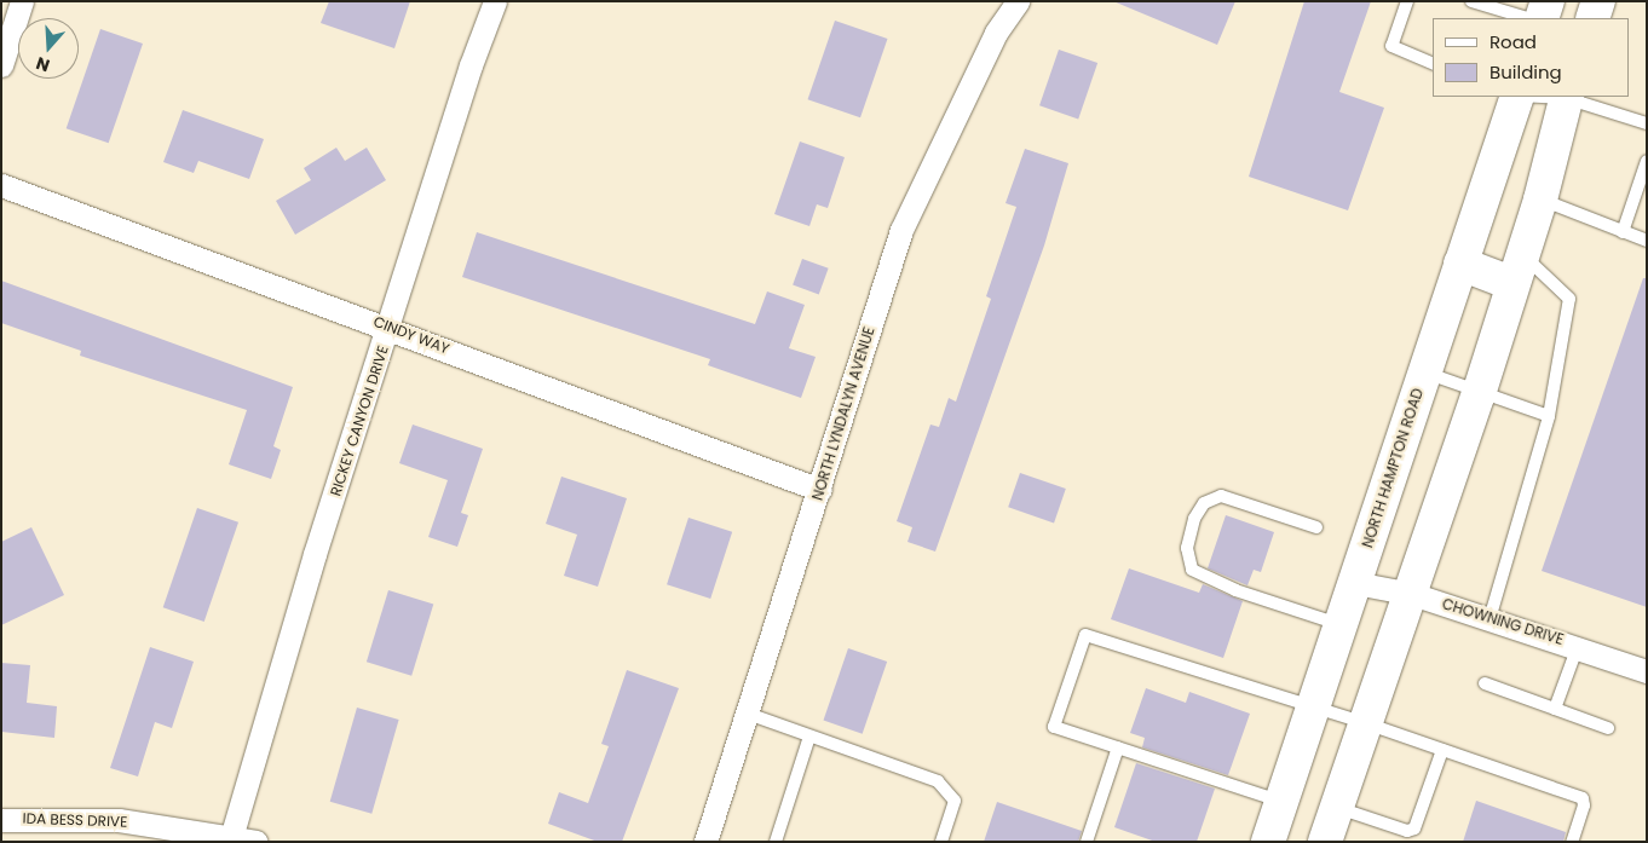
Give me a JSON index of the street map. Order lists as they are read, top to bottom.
{
  "streets": {
    "main road": ["NORTH HAMPTON ROAD"],
    "street": [
      "CINDY WAY",
      "NORTH LYNDALYN AVENUE",
      "RICKEY CANYON DRIVE",
      "CHOWNING DRIVE",
      "IDA BESS DRIVE"
    ]
  },
  "crossings": [
    ["CINDY WAY", "NORTH LYNDALYN AVENUE"],
    ["CINDY WAY", "RICKEY CANYON DRIVE"],
    ["RICKEY CANYON DRIVE", "IDA BESS DRIVE"],
    ["NORTH HAMPTON ROAD", "CHOWNING DRIVE"]
  ],
  "legend": ["Road", "Building"],
  "north": "bottom"
}
